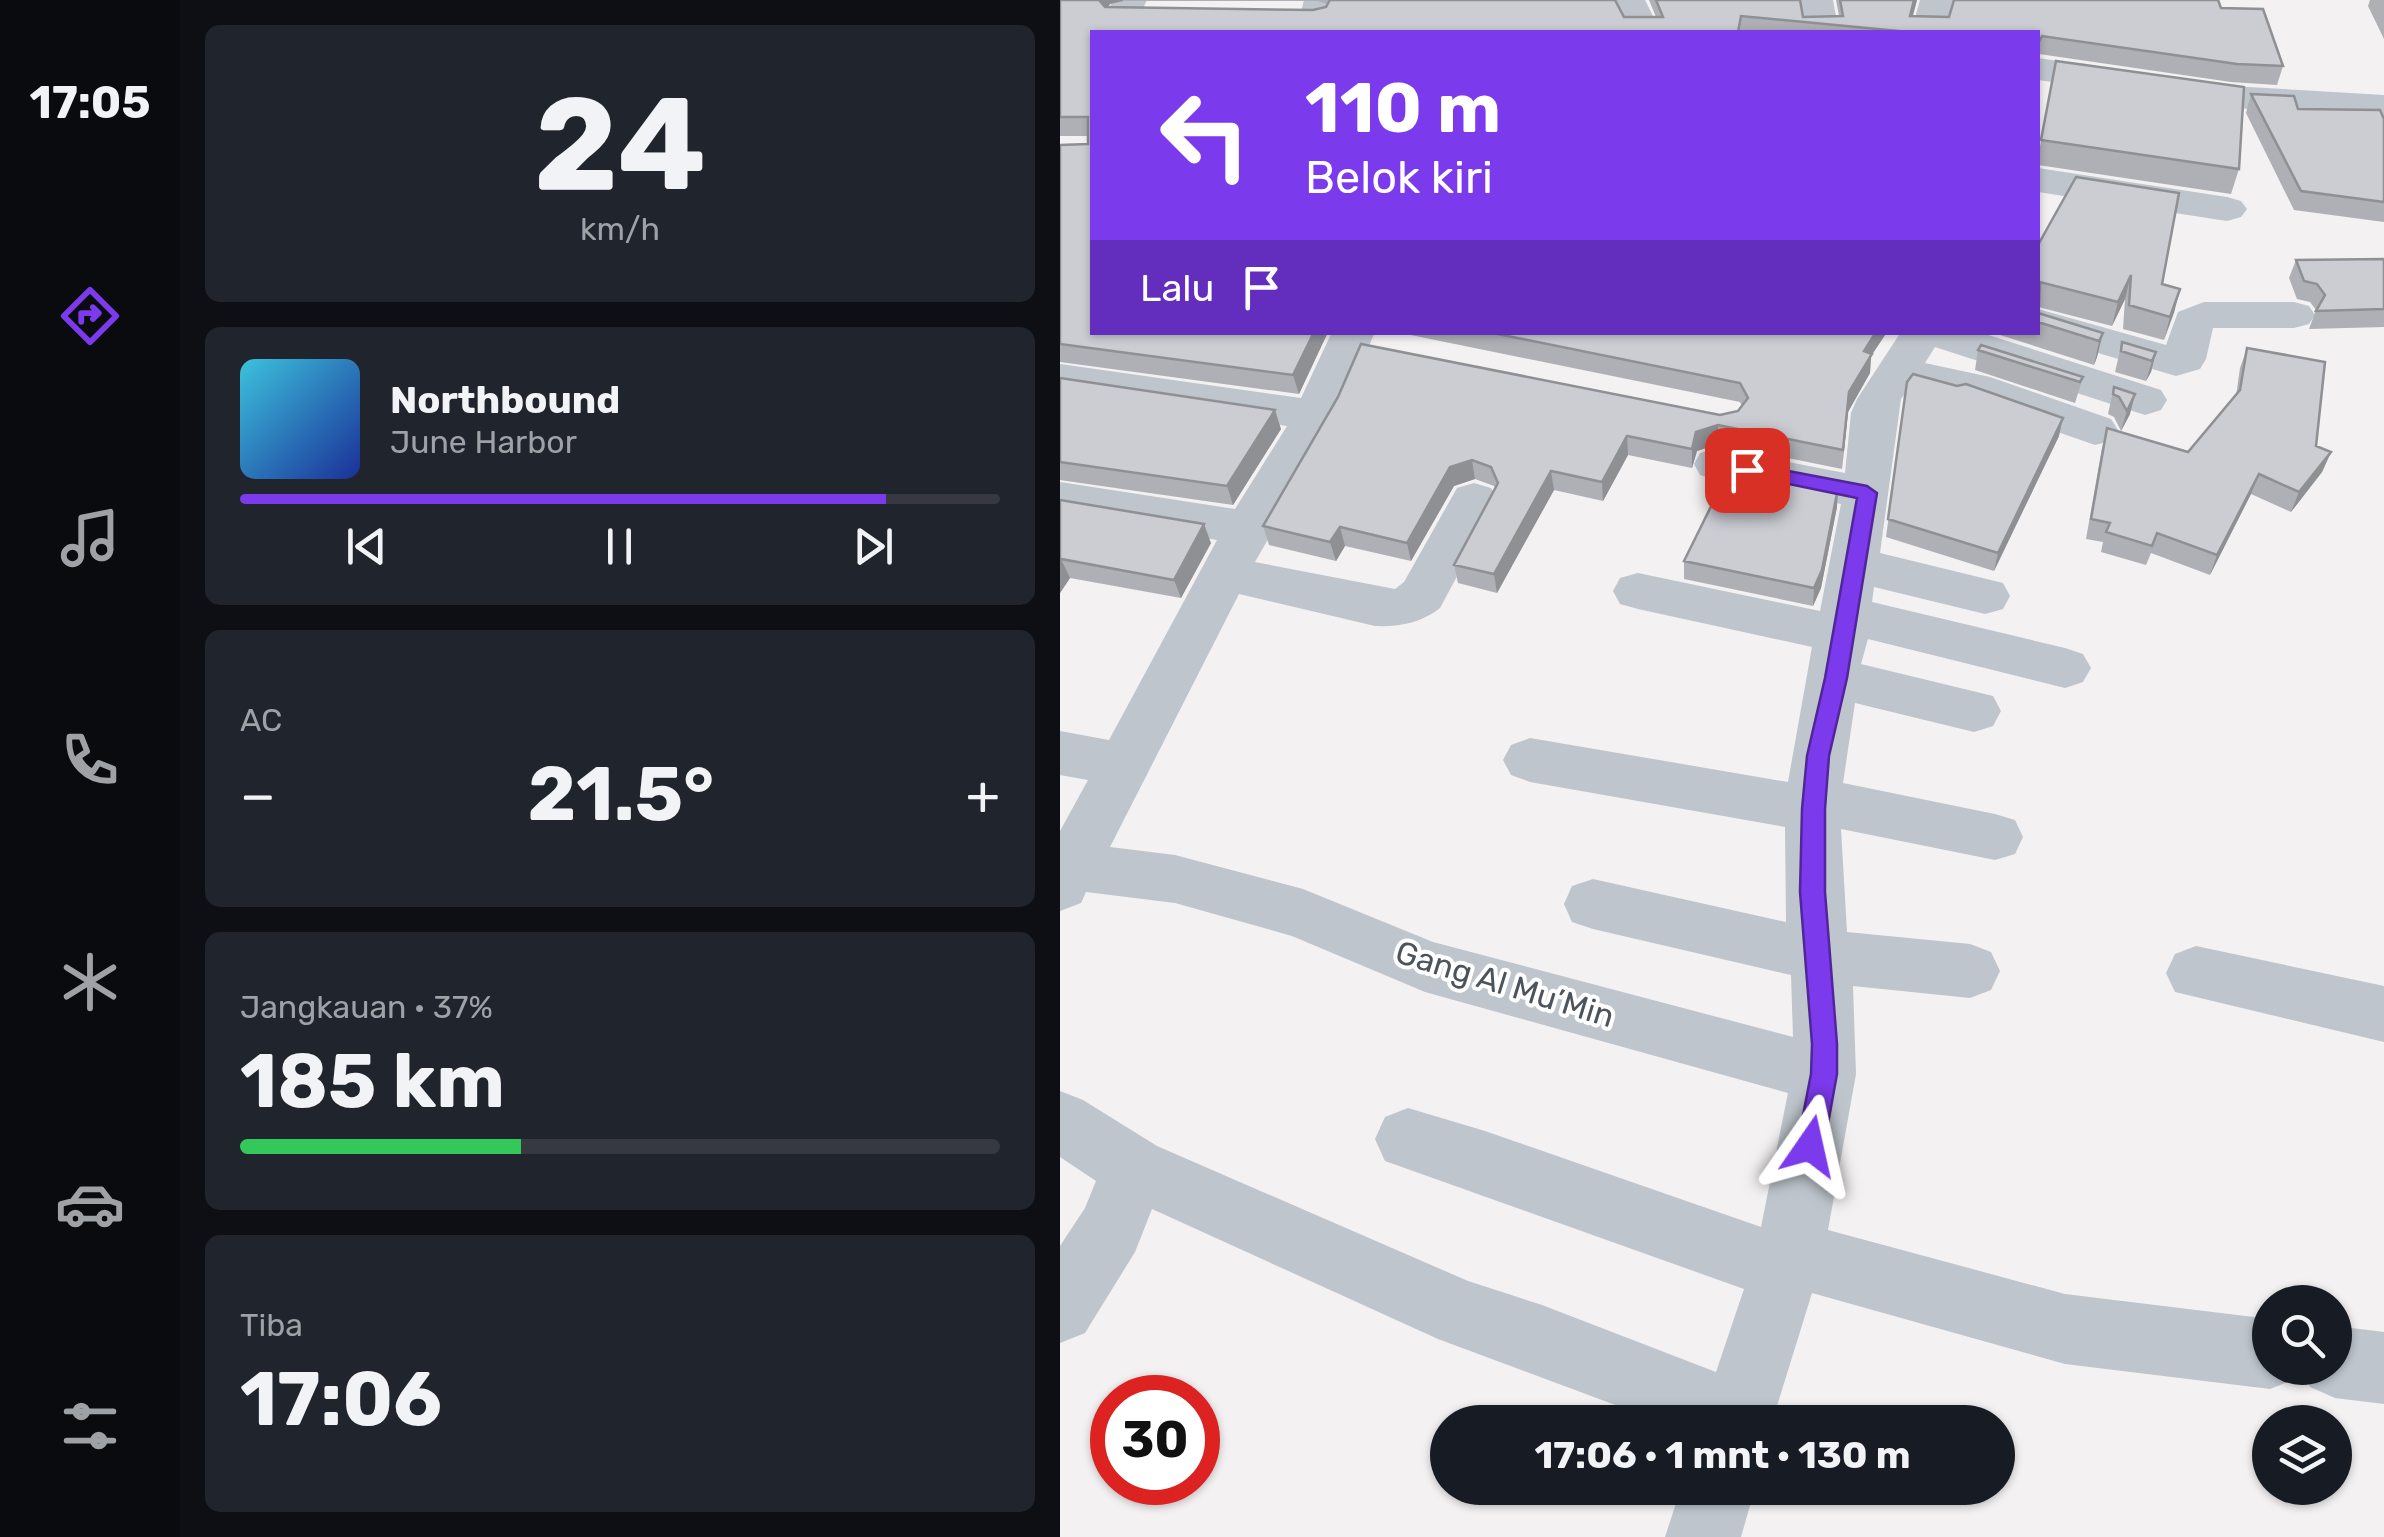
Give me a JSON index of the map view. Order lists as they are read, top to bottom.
{
  "streets": {
    "street": ["Gang Al Mu’Min"]
  },
  "page": {
    "tabs": "17:05",
    "tile": [
      ["24", "km/h"],
      "AC",
      ["Jangkauan · 37%", "185 km"],
      ["Tiba", "17:06"]
    ],
    "turn": ["110 m", "Belok kiri"],
    "then": "Lalu",
    "song": ["Northbound", "June Harbor"],
    "heat": ["−", "21.5°", "+"],
    "limit": "30",
    "trip": "17:06 · 1 mnt · 130 m"
  }
}
